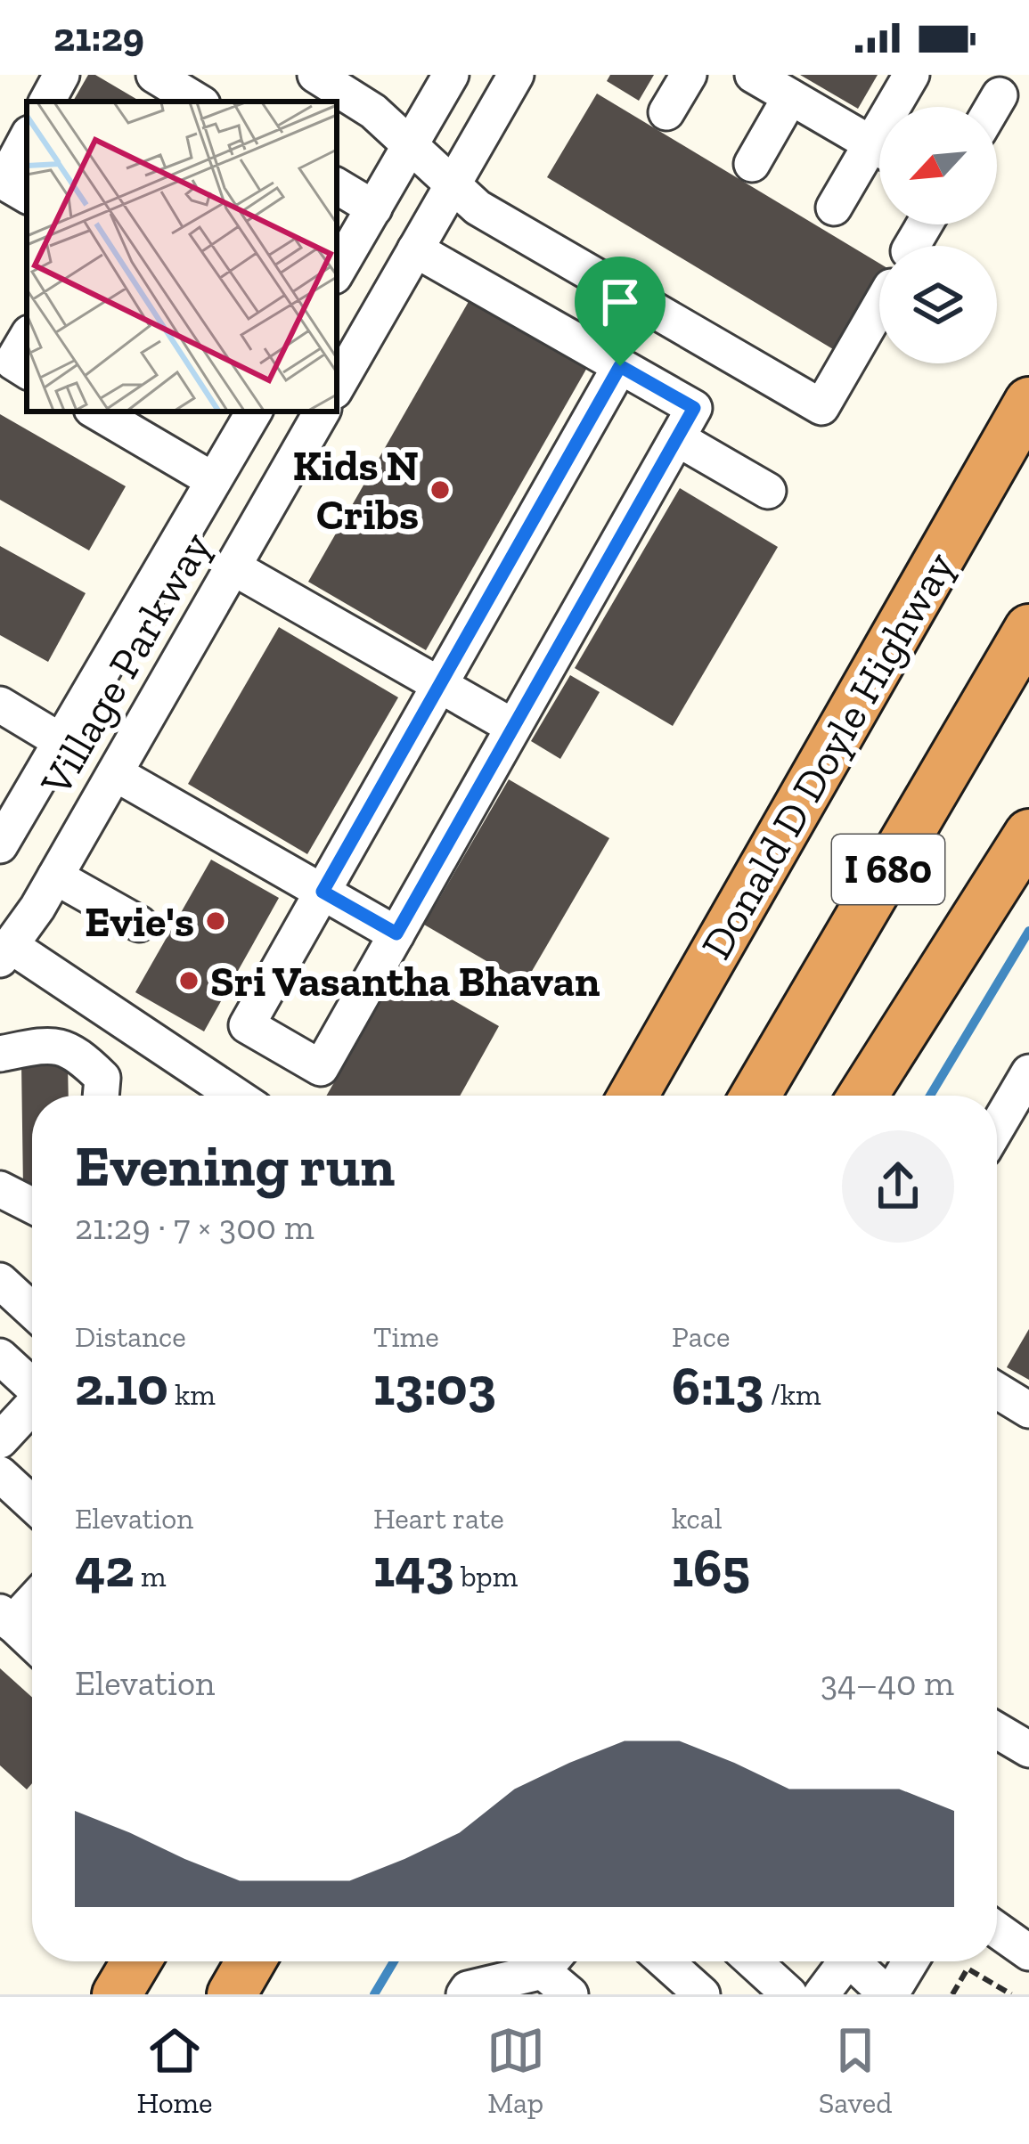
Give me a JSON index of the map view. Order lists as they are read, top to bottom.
{
  "streets": {
    "highway": ["Donald D Doyle Highway", "I 680"],
    "street": ["Village Parkway"]
  },
  "places": ["Kids N Cribs", "Evie's", "Sri Vasantha Bhavan"],
  "north": "bottom left",
  "page": {
    "status": "21:29",
    "heading": ["Evening run", "21:29 · 7 × 300 m"],
    "stats": [
      ["Distance", "2.10 km"],
      ["Time", "13:03"],
      ["Pace", "6:13 /km"],
      ["Elevation", "42 m"],
      ["Heart rate", "143 bpm"],
      ["kcal", "165"]
    ],
    "chart": ["Elevation", "34–40 m"],
    "tabs": ["Home", "Map", "Saved"]
  }
}
